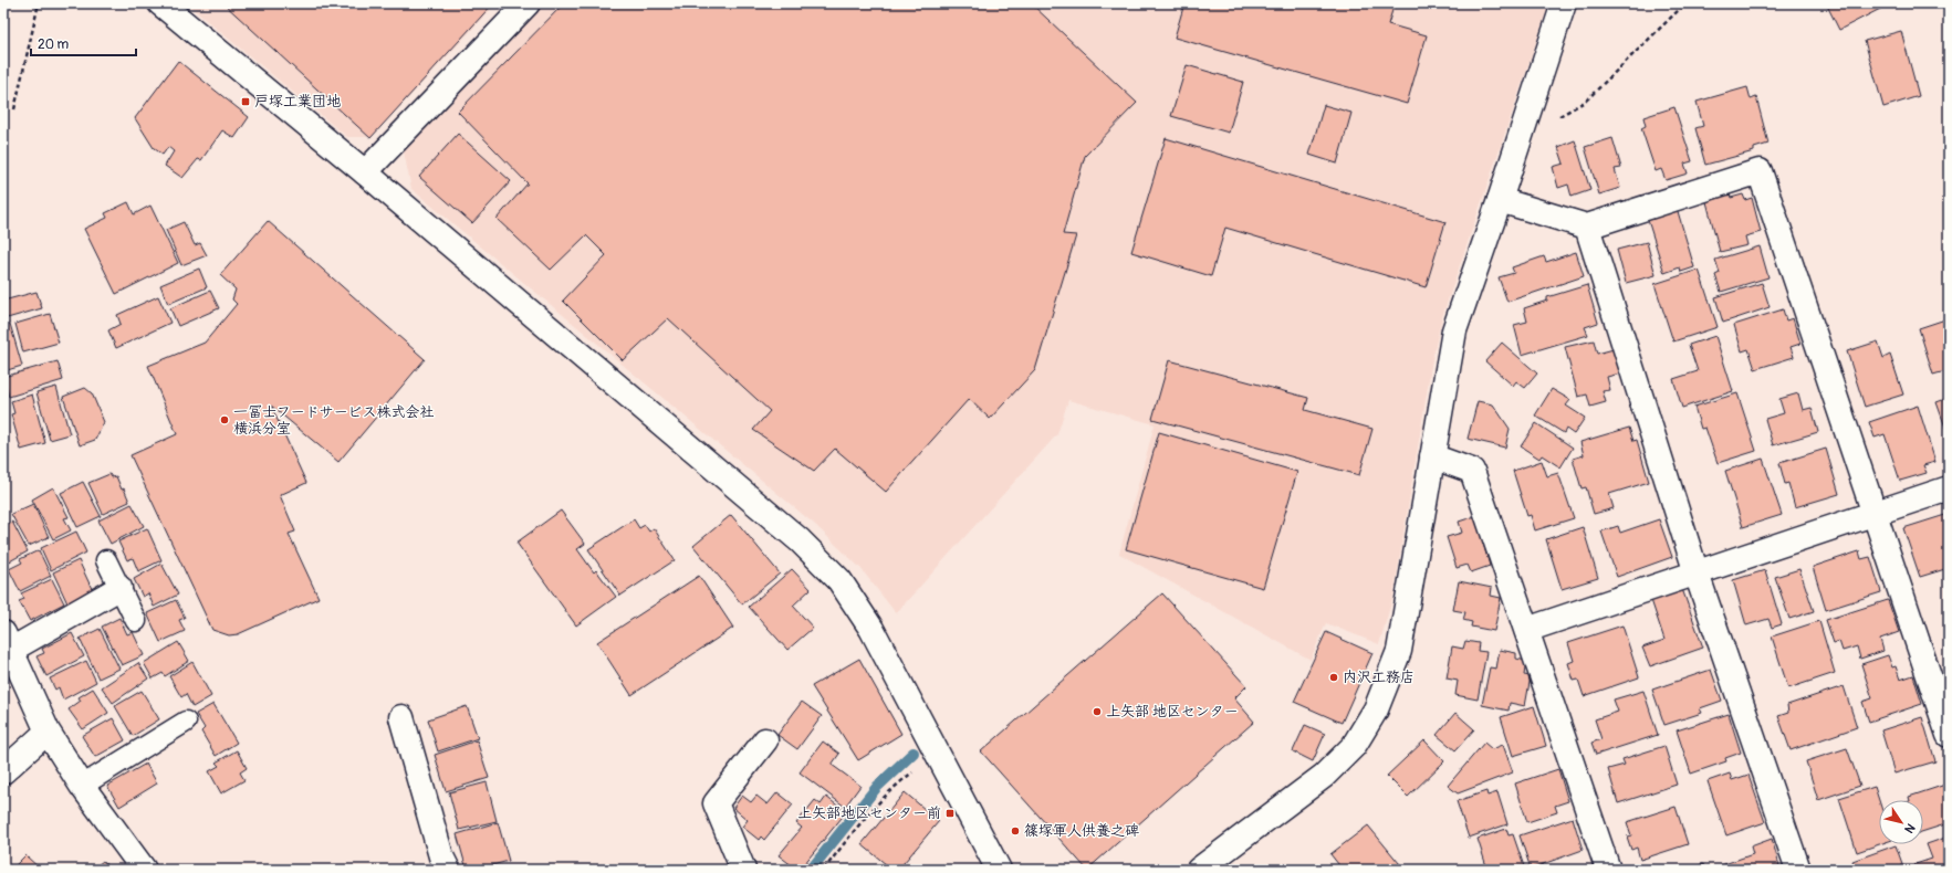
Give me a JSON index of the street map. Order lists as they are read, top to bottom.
{
  "places": {
    "transit": ["戸塚工業団地", "上矢部地区センター前"],
    "other": [
      "一冨士フードサービス株式会社 横浜分室",
      "内沢工務店",
      "上矢部 地区センター",
      "篠塚軍人供養之碑"
    ]
  },
  "scale_bar": "20 m",
  "north": "bottom right"
}
